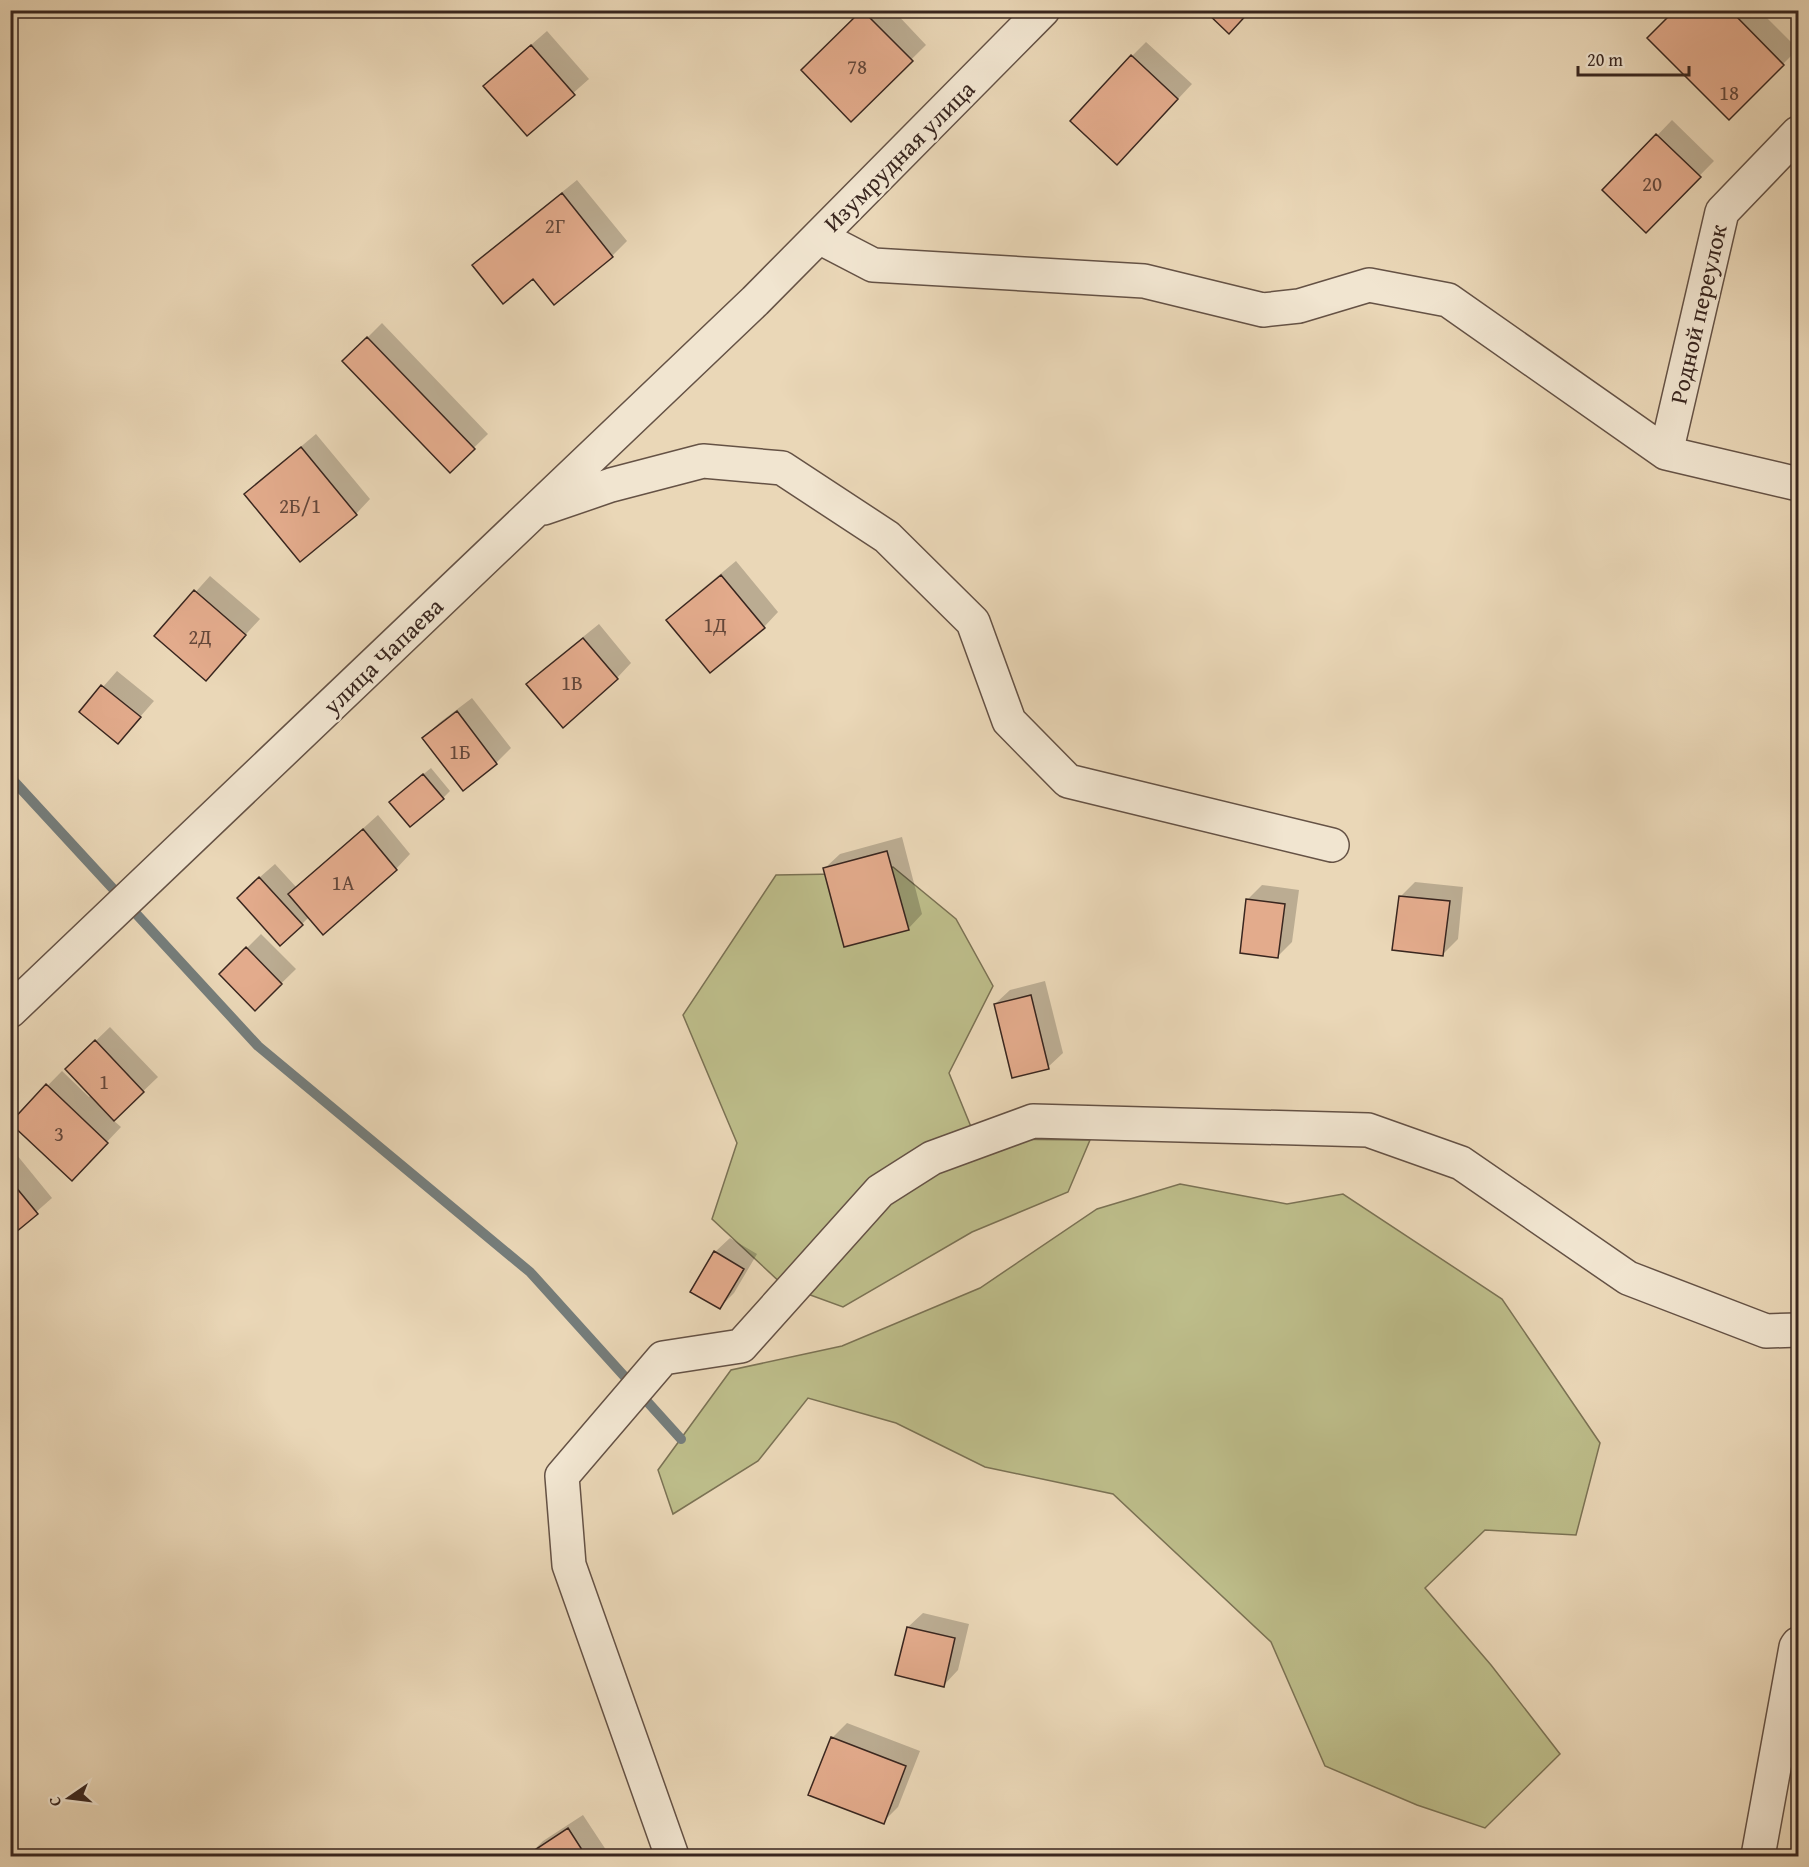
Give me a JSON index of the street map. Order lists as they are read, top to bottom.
{
  "streets": {
    "street": ["Изумрудная улица", "Родной переулок", "улица Чапаева"]
  },
  "crossings": [
    ["Изумрудная улица", "улица Чапаева"]
  ],
  "house_numbers": [
    "78",
    "18",
    "20",
    "2Г",
    "2Б/1",
    "1Д",
    "2Д",
    "1В",
    "1Б",
    "1А",
    "1",
    "3"
  ],
  "scale_bar": "20 m",
  "north": "left"
}
